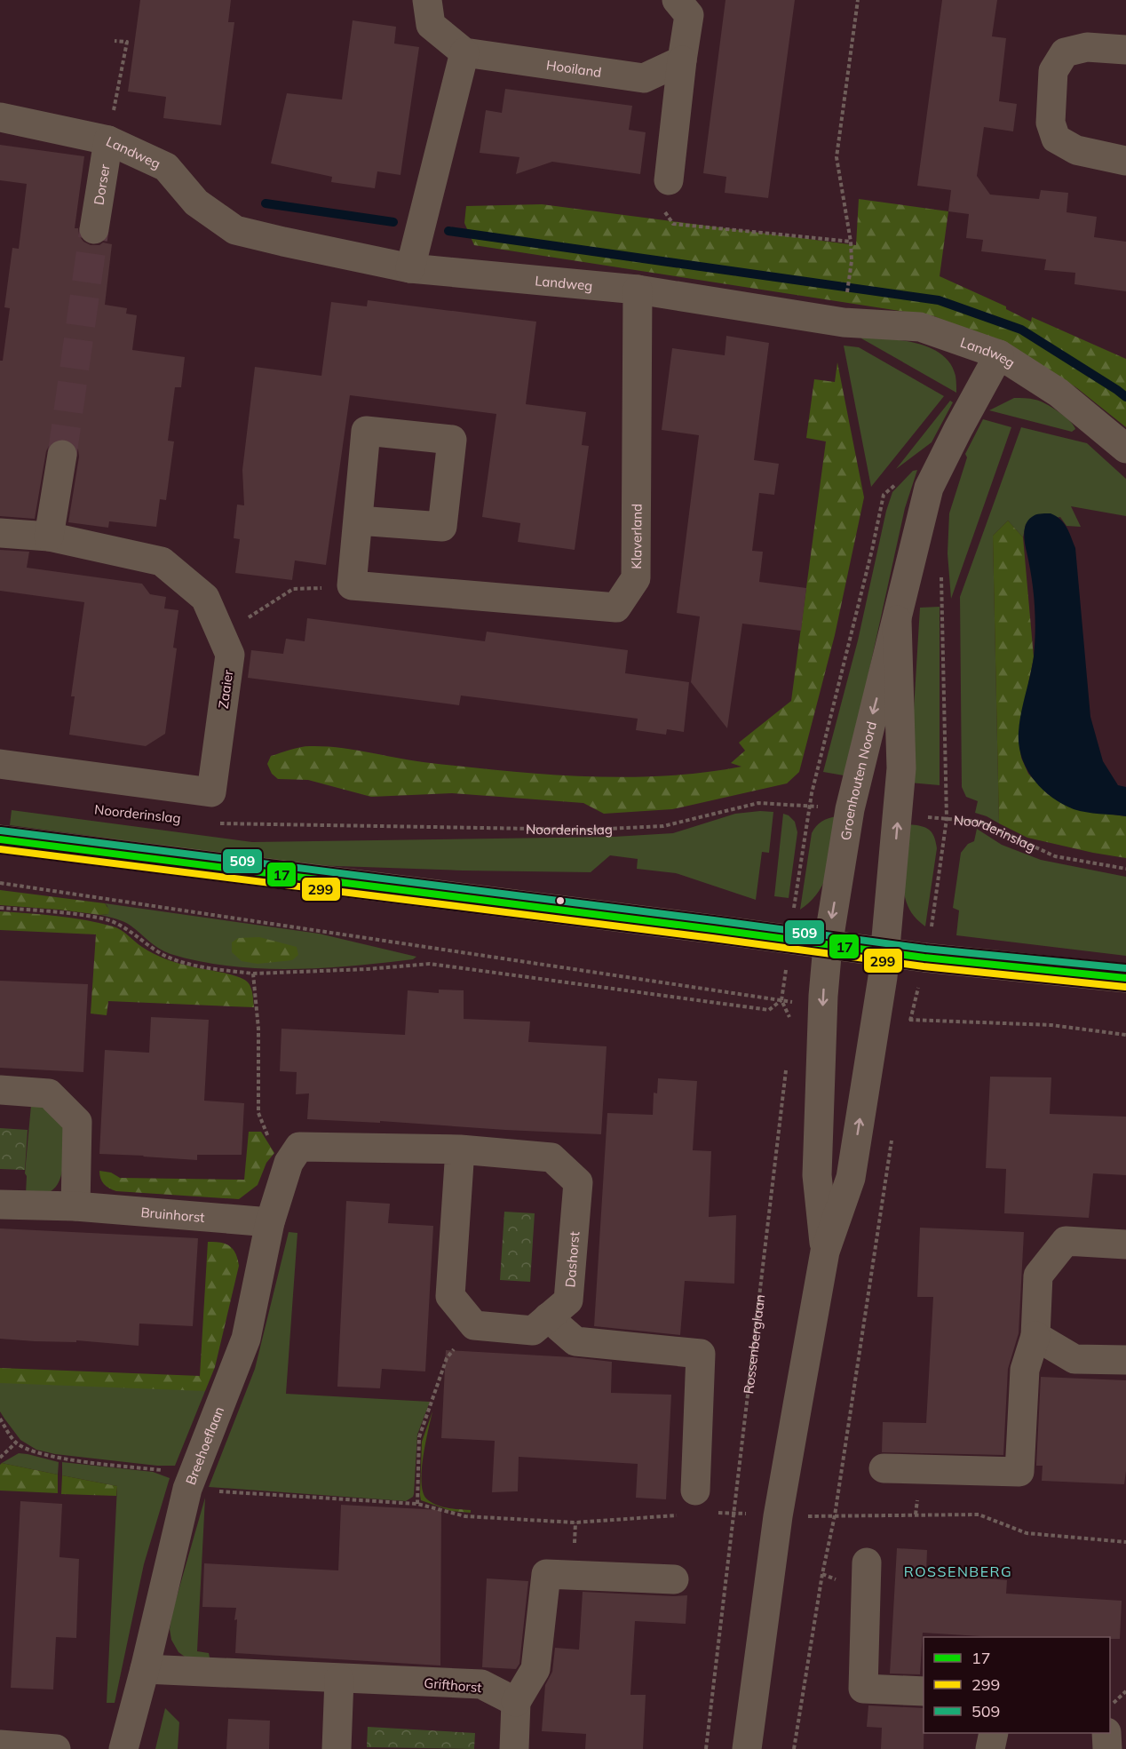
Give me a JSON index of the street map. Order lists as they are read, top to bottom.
{
  "streets": {
    "street": [
      "Hooiland",
      "Landweg",
      "Dorser",
      "Klaverland",
      "Zaaier",
      "Groenhouten Noord",
      "Bruinhorst",
      "Dashorst",
      "Breehoeflaan",
      "Grifthorst"
    ],
    "path": ["Noorderinslag", "Rossenberglaan"]
  },
  "crossings": [
    ["Landweg", "Dorser"],
    ["Landweg", "Klaverland"],
    ["Landweg", "Groenhouten Noord"],
    ["Groenhouten Noord", "Noorderinslag"],
    ["Bruinhorst", "Breehoeflaan"],
    ["Dashorst", "Breehoeflaan"],
    ["Breehoeflaan", "Grifthorst"]
  ],
  "districts": ["ROSSENBERG"],
  "lines": ["transit line 509", "transit line 17", "transit line 299"],
  "legend": ["17", "299", "509"]
}
